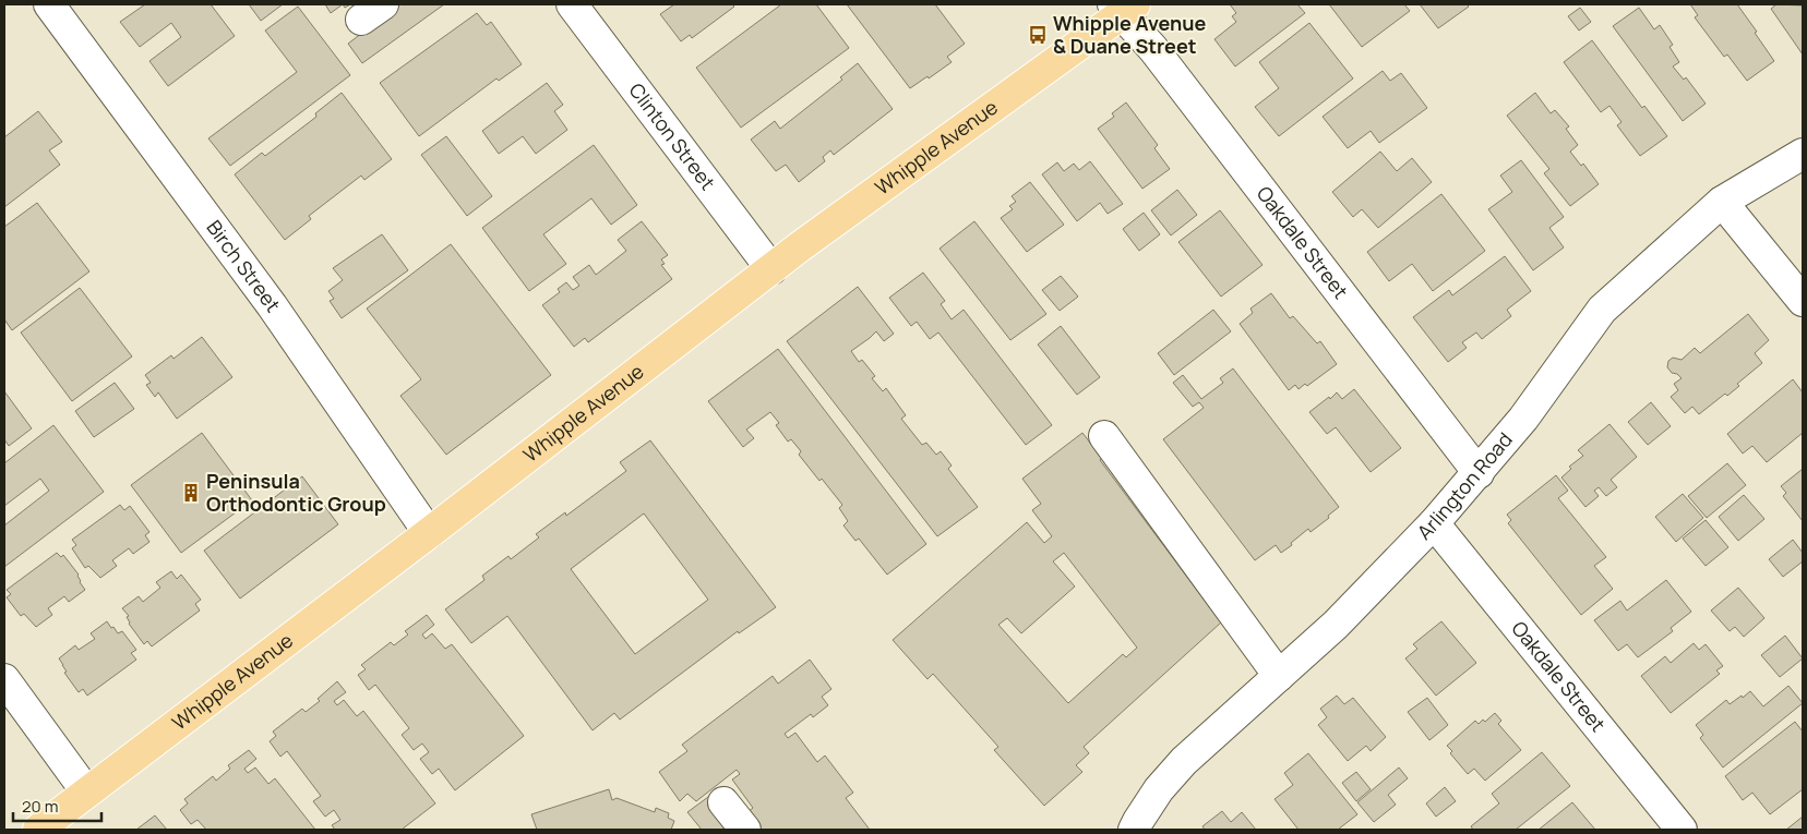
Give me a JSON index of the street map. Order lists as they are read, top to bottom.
{
  "streets": {
    "main road": ["Whipple Avenue"],
    "street": [
      "Clinton Street",
      "Oakdale Street",
      "Birch Street",
      "Arlington Road"
    ]
  },
  "crossings": [
    ["Clinton Street", "Whipple Avenue"],
    ["Whipple Avenue", "Oakdale Street"],
    ["Whipple Avenue", "Birch Street"],
    ["Oakdale Street", "Arlington Road"]
  ],
  "places": {
    "bus stop": ["Whipple Avenue & Duane Street"],
    "building": ["Peninsula Orthodontic Group"]
  },
  "scale_bar": "20 m"
}
